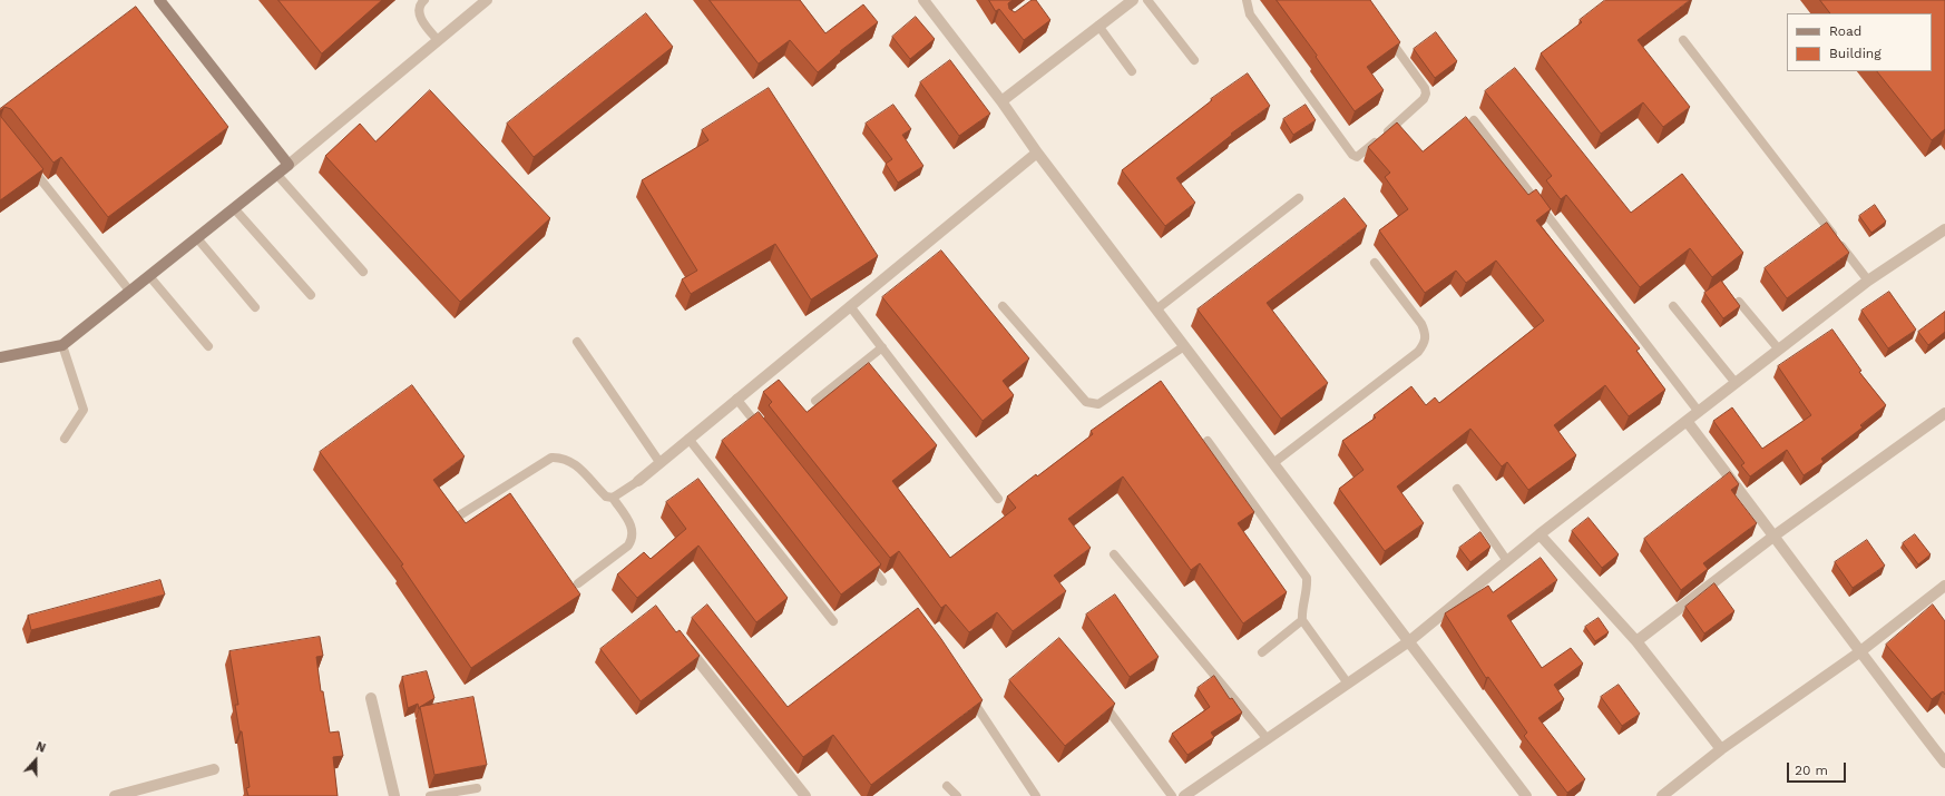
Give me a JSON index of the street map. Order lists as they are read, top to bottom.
{
  "legend": ["Road", "Building"],
  "scale_bar": "20 m",
  "north": "top"
}
